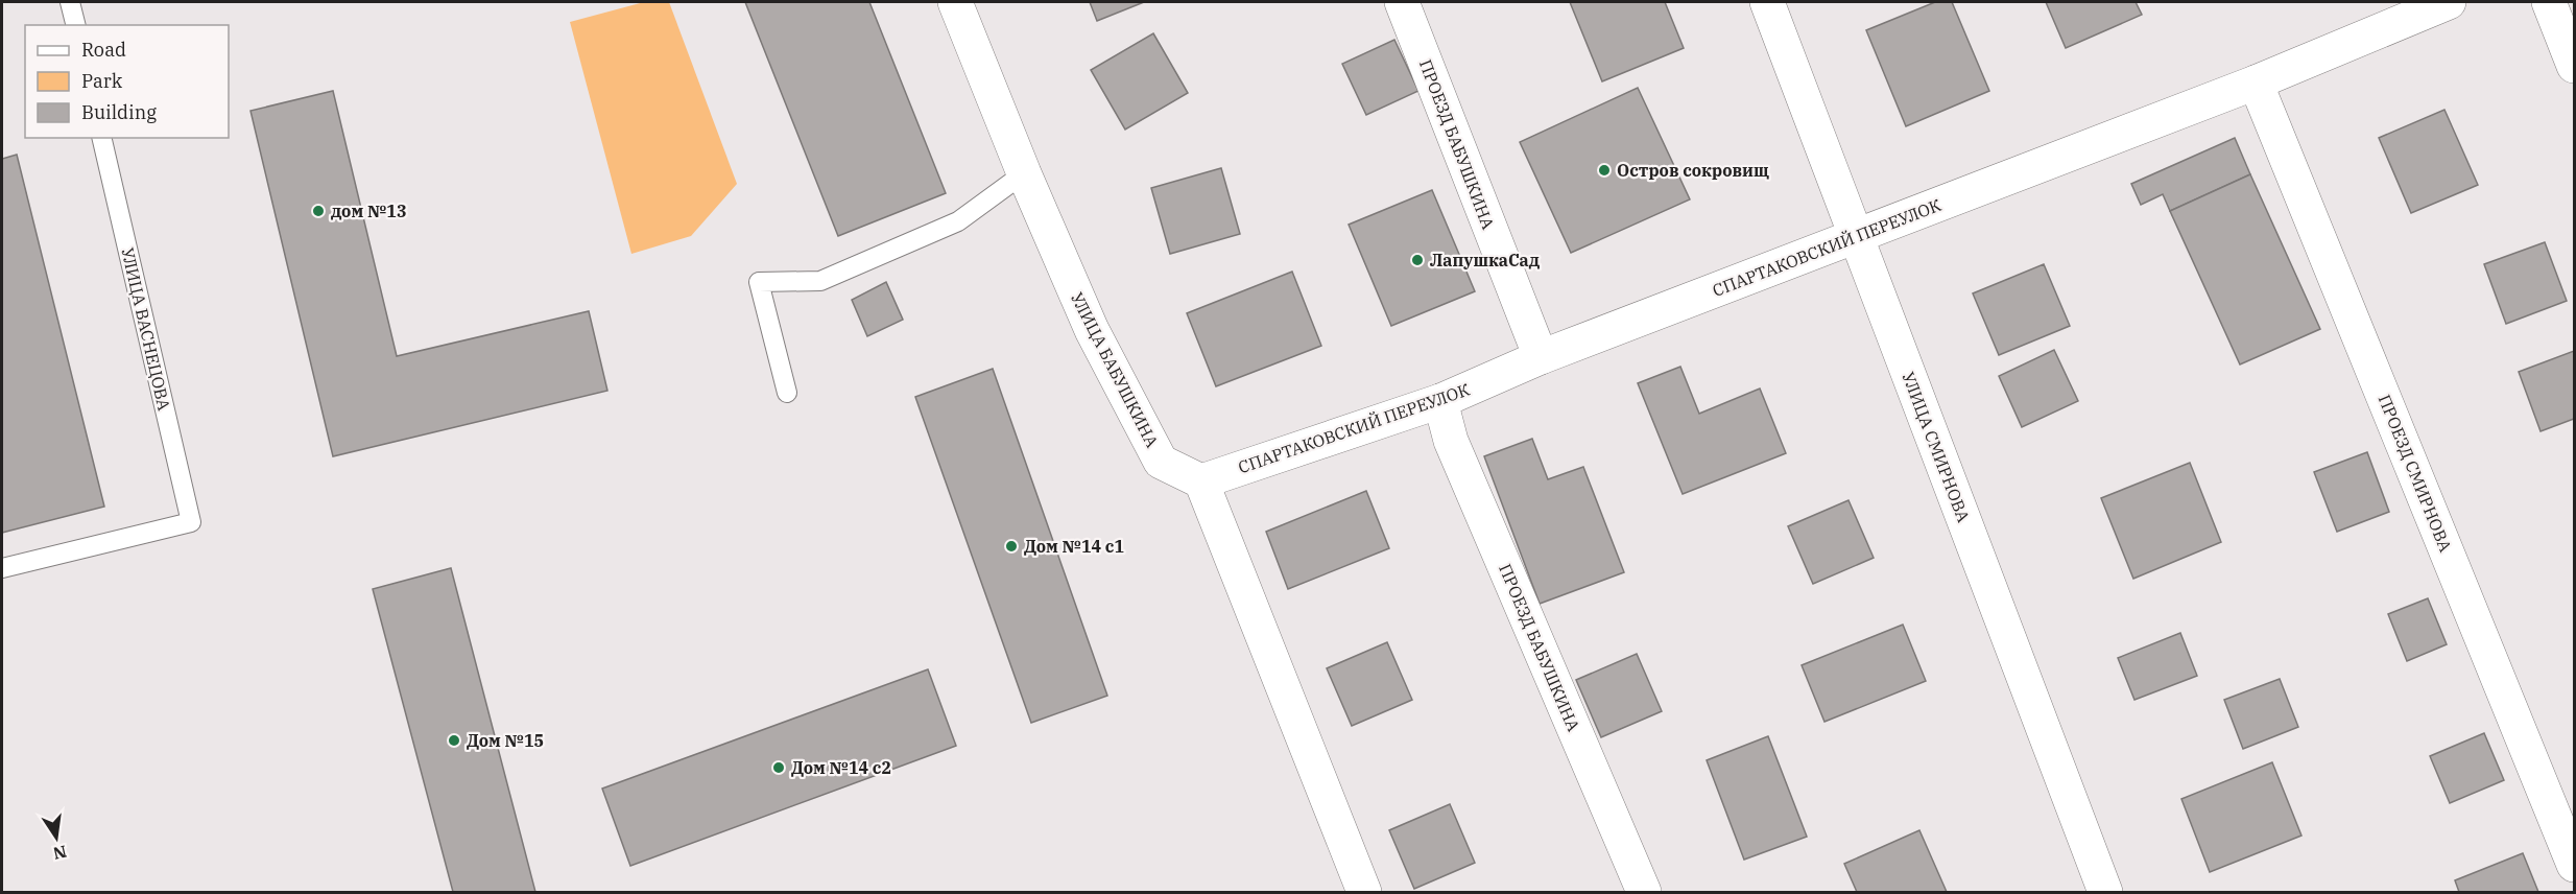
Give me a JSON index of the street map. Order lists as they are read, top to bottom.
{
  "streets": {
    "street": [
      "ПРОЕЗД БАБУШКИНА",
      "СПАРТАКОВСКИЙ ПЕРЕУЛОК",
      "УЛИЦА БАБУШКИНА",
      "УЛИЦА СМИРНОВА",
      "ПРОЕЗД СМИРНОВА"
    ],
    "lane": ["УЛИЦА ВАСНЕЦОВА"]
  },
  "crossings": [
    ["ПРОЕЗД БАБУШКИНА", "СПАРТАКОВСКИЙ ПЕРЕУЛОК"],
    ["СПАРТАКОВСКИЙ ПЕРЕУЛОК", "УЛИЦА БАБУШКИНА"],
    ["СПАРТАКОВСКИЙ ПЕРЕУЛОК", "УЛИЦА СМИРНОВА"],
    ["СПАРТАКОВСКИЙ ПЕРЕУЛОК", "ПРОЕЗД СМИРНОВА"]
  ],
  "places": [
    "Остров сокровищ",
    "дом №13",
    "ЛапушкаСад",
    "Дом №14 с1",
    "Дом №15",
    "Дом №14 с2"
  ],
  "legend": ["Road", "Park", "Building"],
  "north": "bottom"
}
